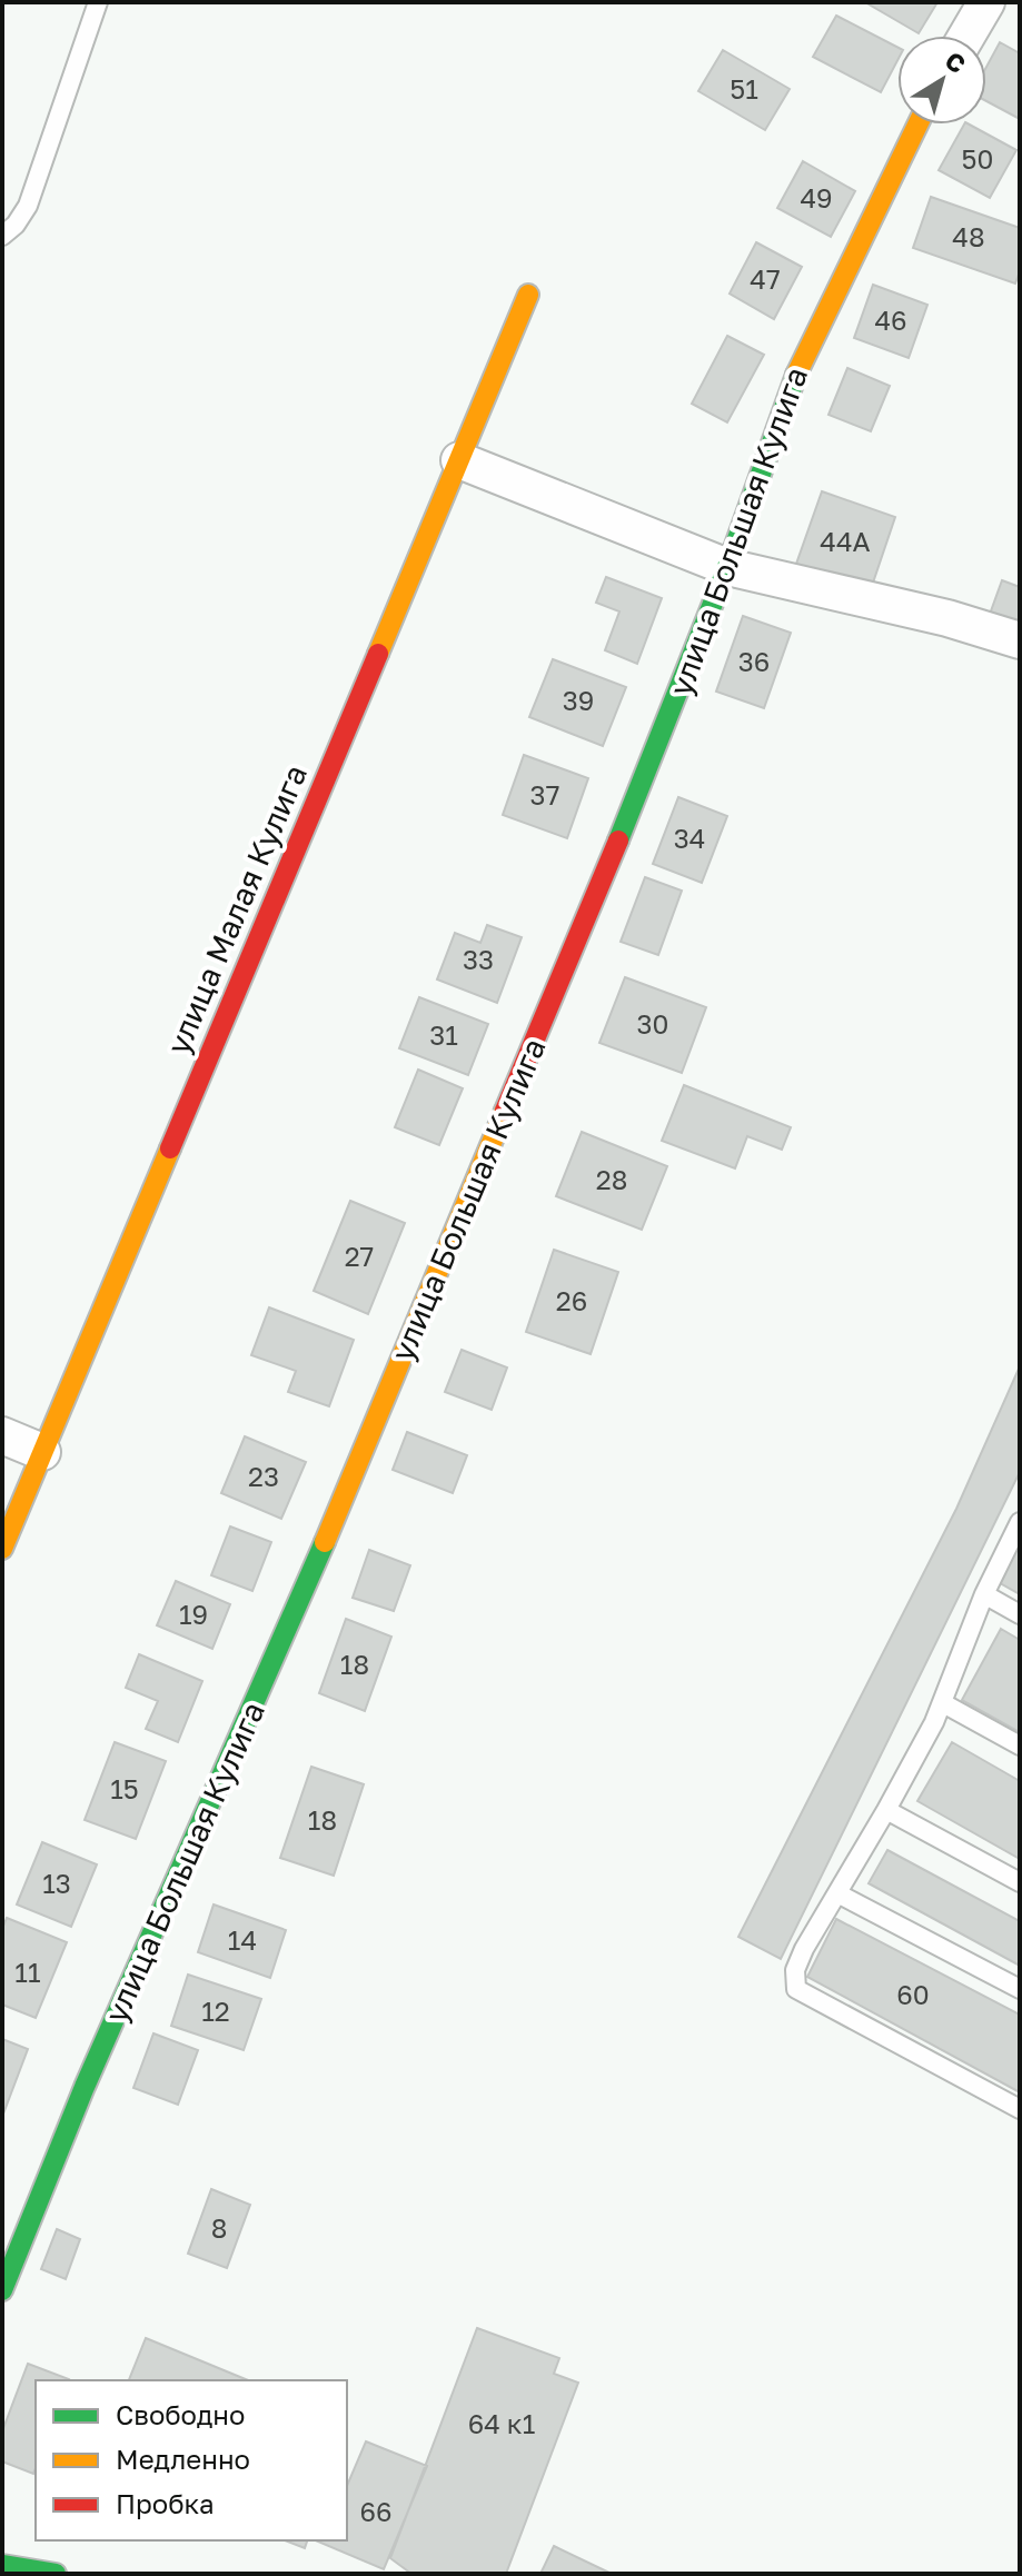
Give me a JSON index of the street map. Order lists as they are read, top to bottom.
{
  "streets": {
    "street": ["улица Большая Кулига", "улица Малая Кулига"]
  },
  "house_numbers": [
    "51",
    "50",
    "49",
    "48",
    "47",
    "46",
    "44А",
    "36",
    "39",
    "37",
    "34",
    "33",
    "30",
    "31",
    "28",
    "27",
    "26",
    "23",
    "19",
    "18",
    "15",
    "18",
    "13",
    "14",
    "11",
    "60",
    "12",
    "8",
    "64 к1",
    "66"
  ],
  "legend": ["Свободно", "Медленно", "Пробка"],
  "north": "top right"
}
